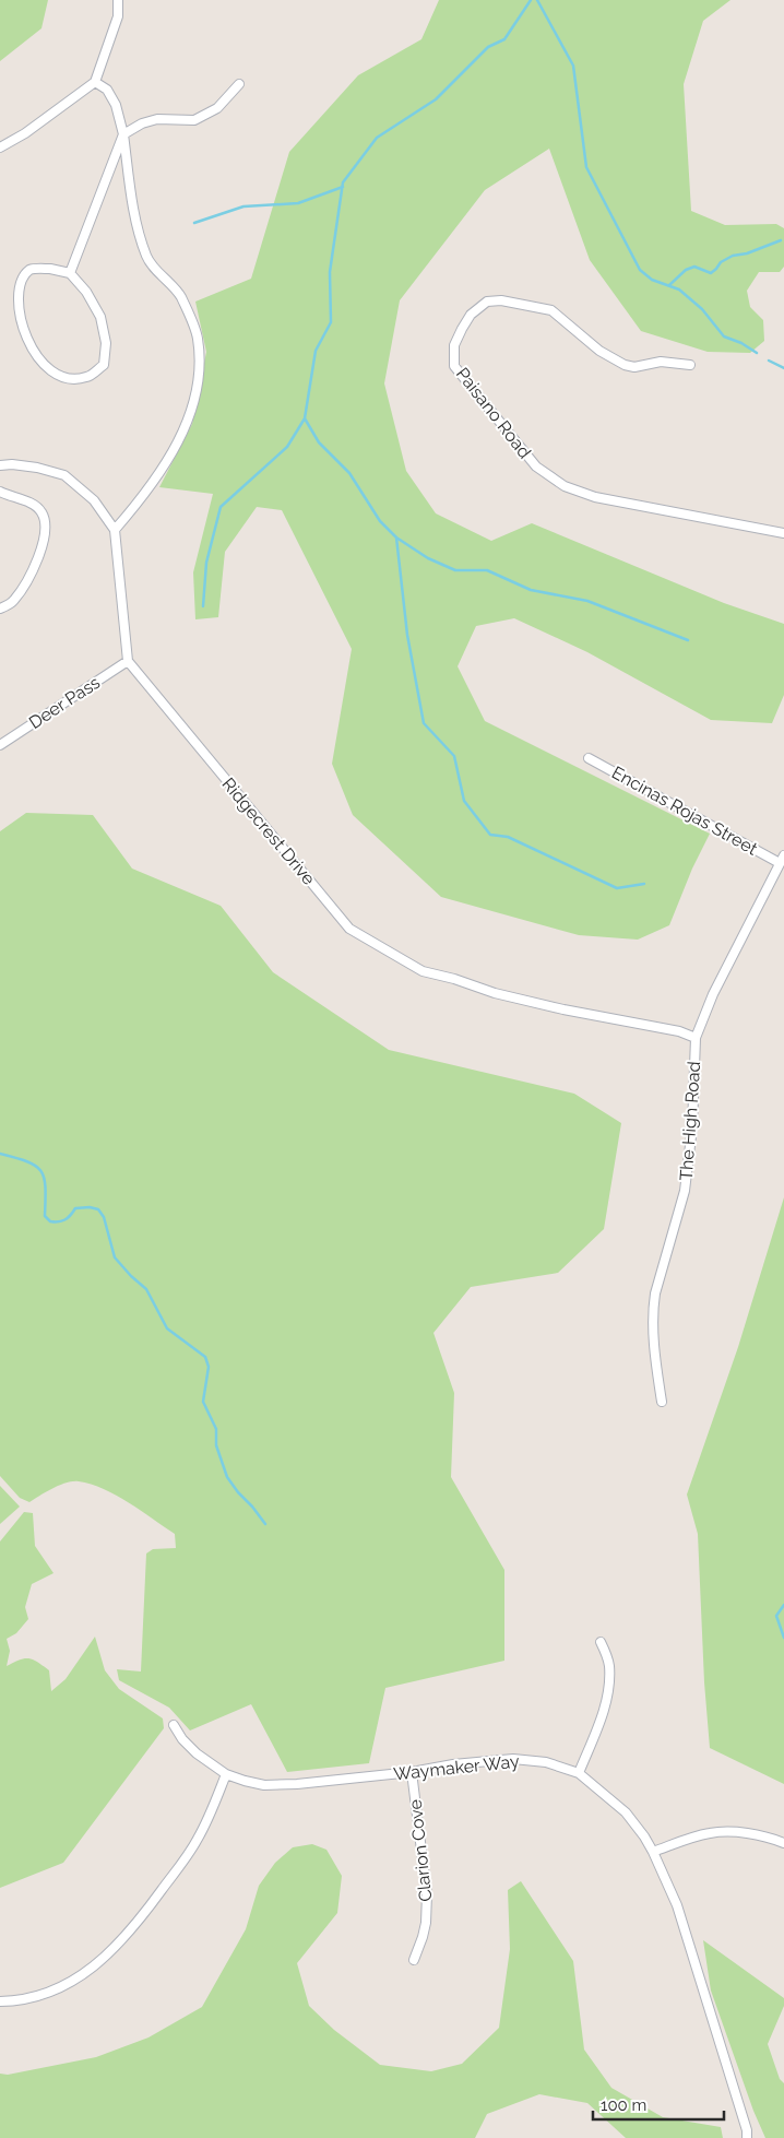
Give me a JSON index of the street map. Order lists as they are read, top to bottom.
{
  "streets": {
    "street": [
      "Paisano Road",
      "Deer Pass",
      "Encinas Rojas Street",
      "Ridgecrest Drive",
      "The High Road",
      "Waymaker Way",
      "Clarion Cove"
    ]
  },
  "crossings": [
    ["Deer Pass", "Ridgecrest Drive"],
    ["Encinas Rojas Street", "The High Road"],
    ["Ridgecrest Drive", "The High Road"],
    ["Waymaker Way", "Clarion Cove"]
  ],
  "scale_bar": "100 m"
}
